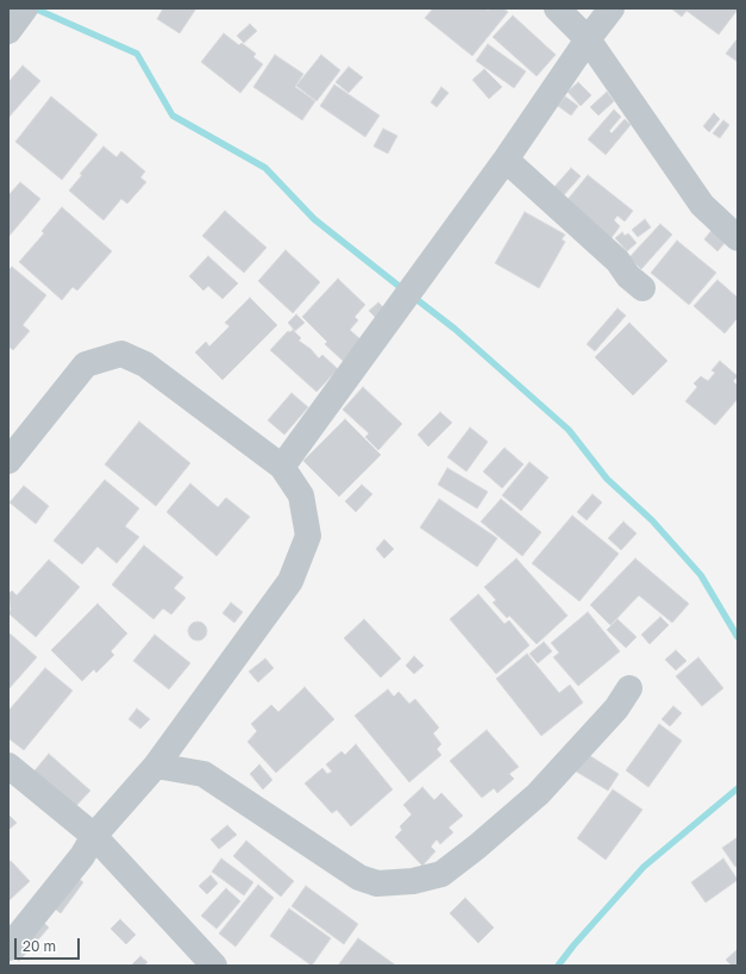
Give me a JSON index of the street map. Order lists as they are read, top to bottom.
{
  "scale_bar": "20 m"
}
